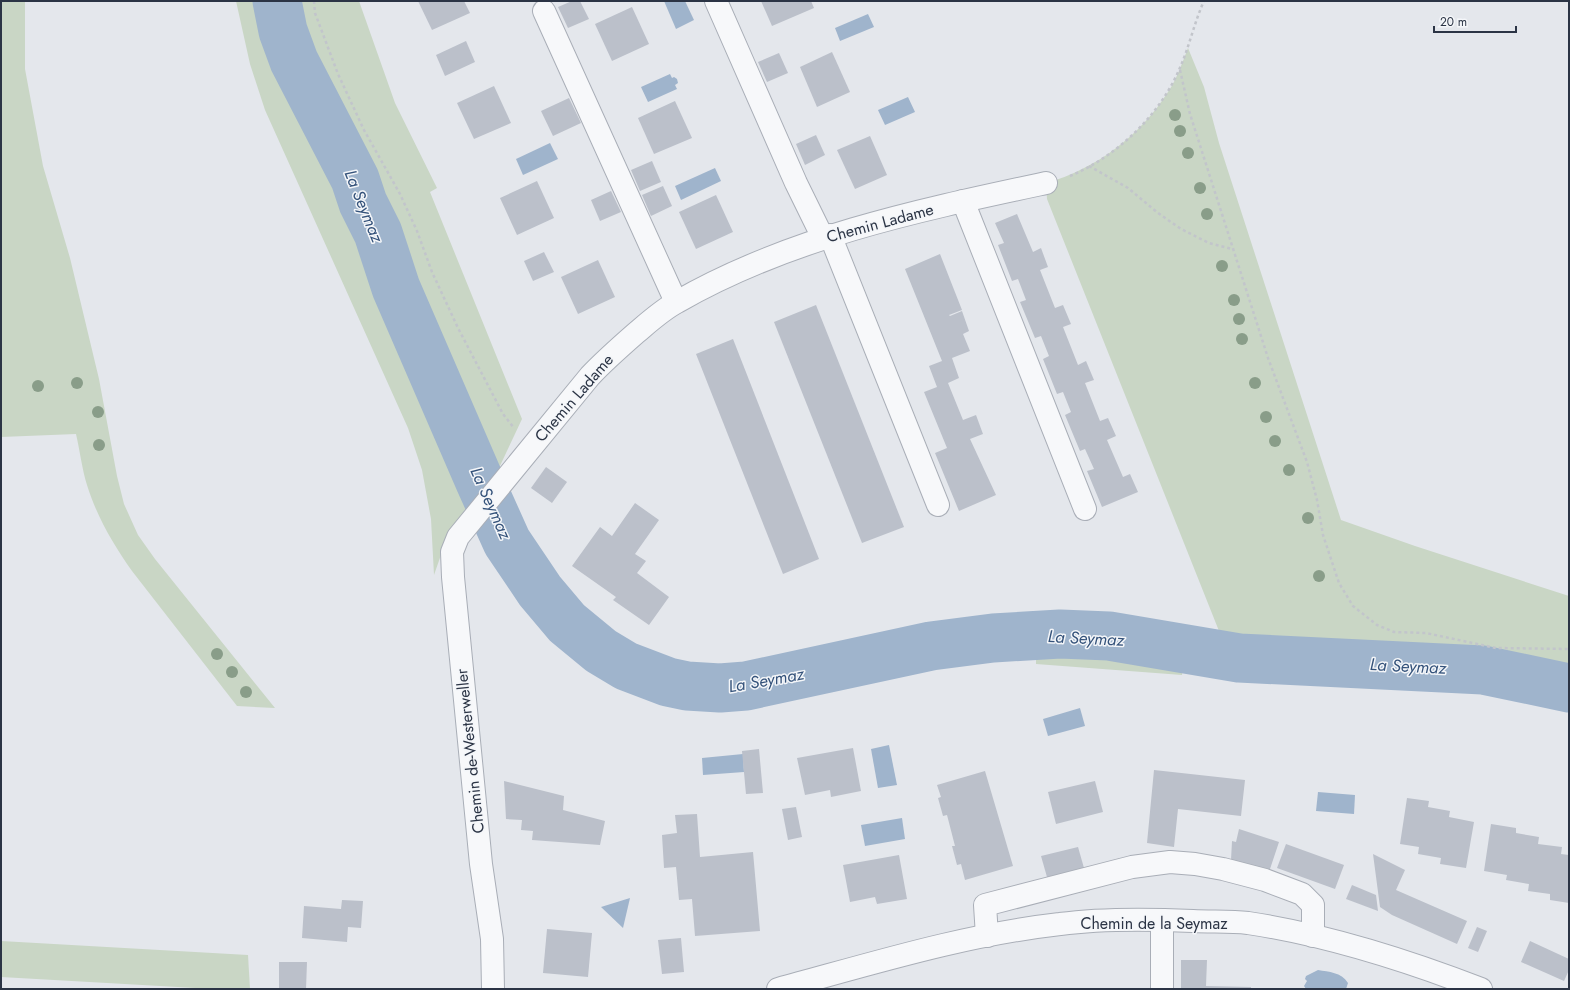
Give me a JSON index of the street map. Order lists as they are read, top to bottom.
{
  "streets": {
    "street": ["Chemin Ladame", "Chemin de-Westerweller", "Chemin de la Seymaz"]
  },
  "crossings": [
    ["Chemin Ladame", "Chemin de-Westerweller"]
  ],
  "water": ["La Seymaz"],
  "scale_bar": "20 m"
}
